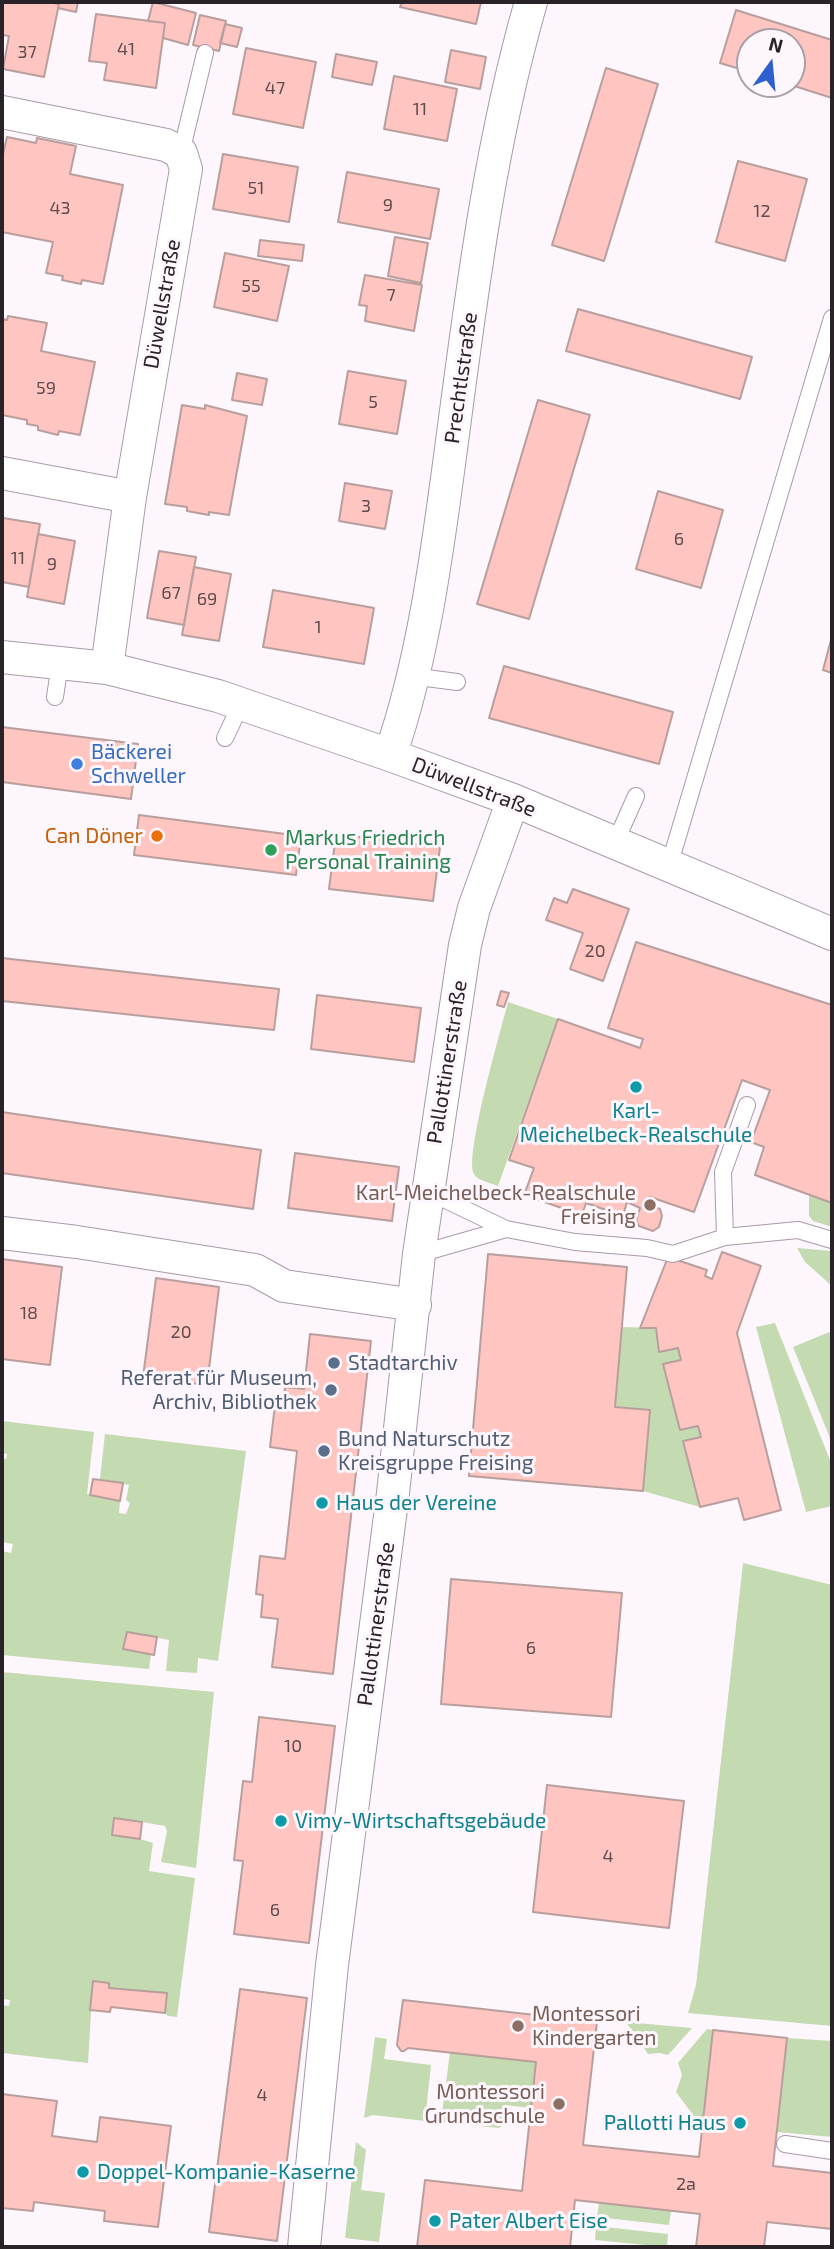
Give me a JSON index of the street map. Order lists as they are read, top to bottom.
{
  "streets": {
    "street": ["Düwellstraße", "Prechtlstraße", "Pallottinerstraße"]
  },
  "crossings": [
    ["Düwellstraße", "Prechtlstraße"],
    ["Düwellstraße", "Pallottinerstraße"]
  ],
  "places": [
    "Bäckerei Schweller",
    "Can Döner",
    "Markus Friedrich Personal Training",
    "Karl- Meichelbeck-Realschule",
    "Karl-Meichelbeck-Realschule Freising",
    "Stadtarchiv",
    "Referat für Museum, Archiv, Bibliothek",
    "Bund Naturschutz Kreisgruppe Freising",
    "Haus der Vereine",
    "Vimy-Wirtschaftsgebäude",
    "Montessori Kindergarten",
    "Montessori Grundschule",
    "Pallotti Haus",
    "Doppel-Kompanie-Kaserne",
    "Pater Albert Eise"
  ],
  "house_numbers": [
    "41",
    "37",
    "47",
    "11",
    "51",
    "9",
    "43",
    "12",
    "55",
    "7",
    "59",
    "5",
    "3",
    "6",
    "11",
    "9",
    "67",
    "69",
    "1",
    "20",
    "18",
    "20",
    "6",
    "10",
    "4",
    "6",
    "4",
    "2a"
  ],
  "north": "top"
}
